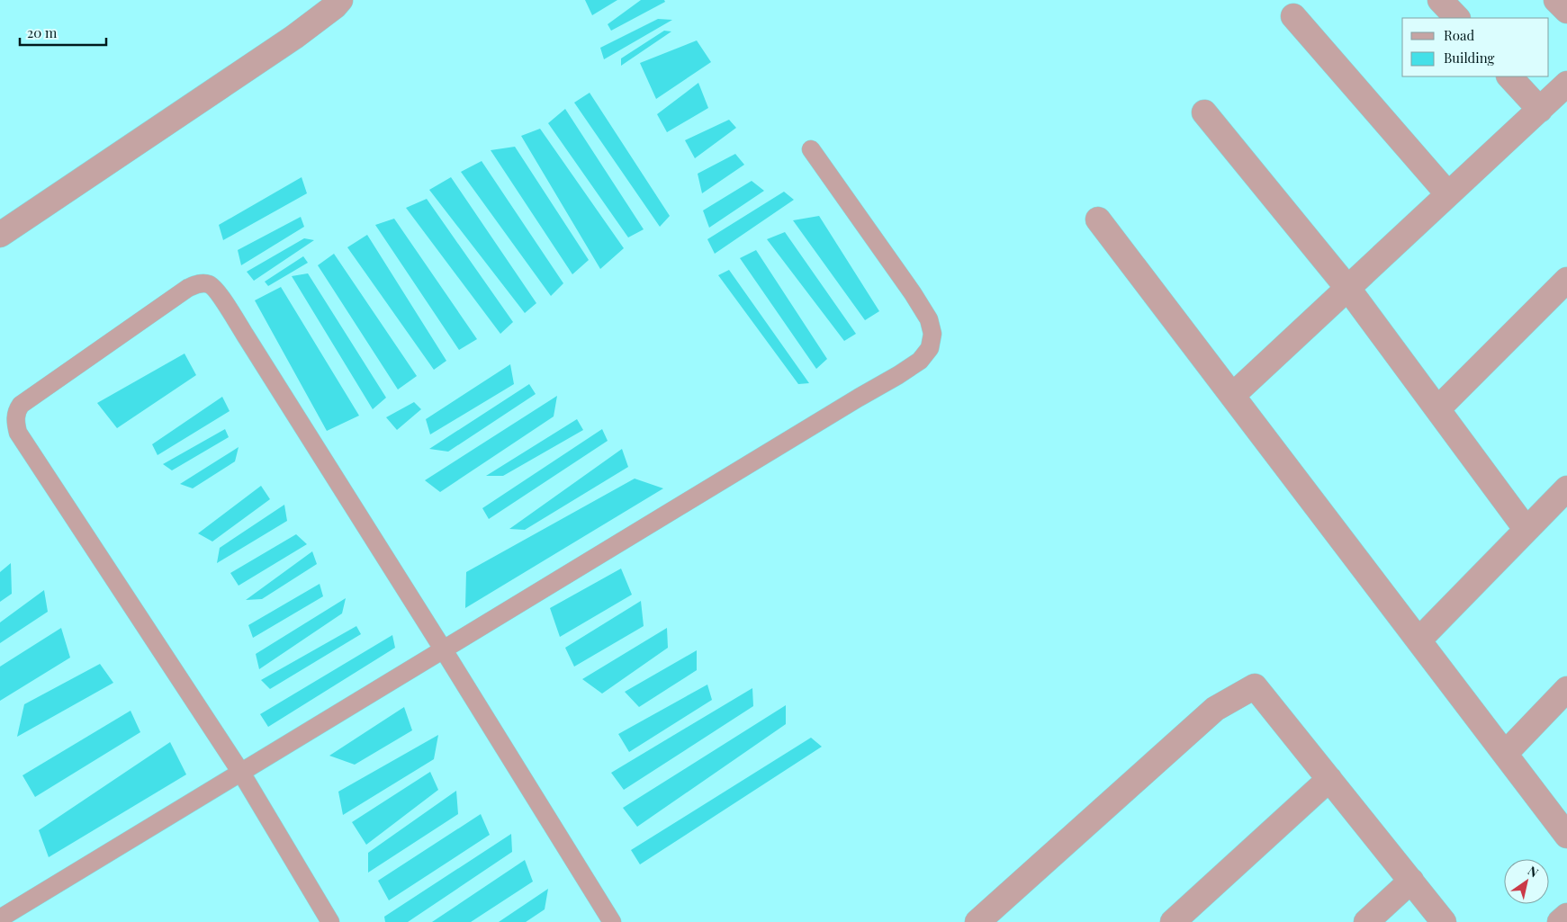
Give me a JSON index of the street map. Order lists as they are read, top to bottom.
{
  "legend": ["Road", "Building"],
  "scale_bar": "20 m",
  "north": "top right"
}
